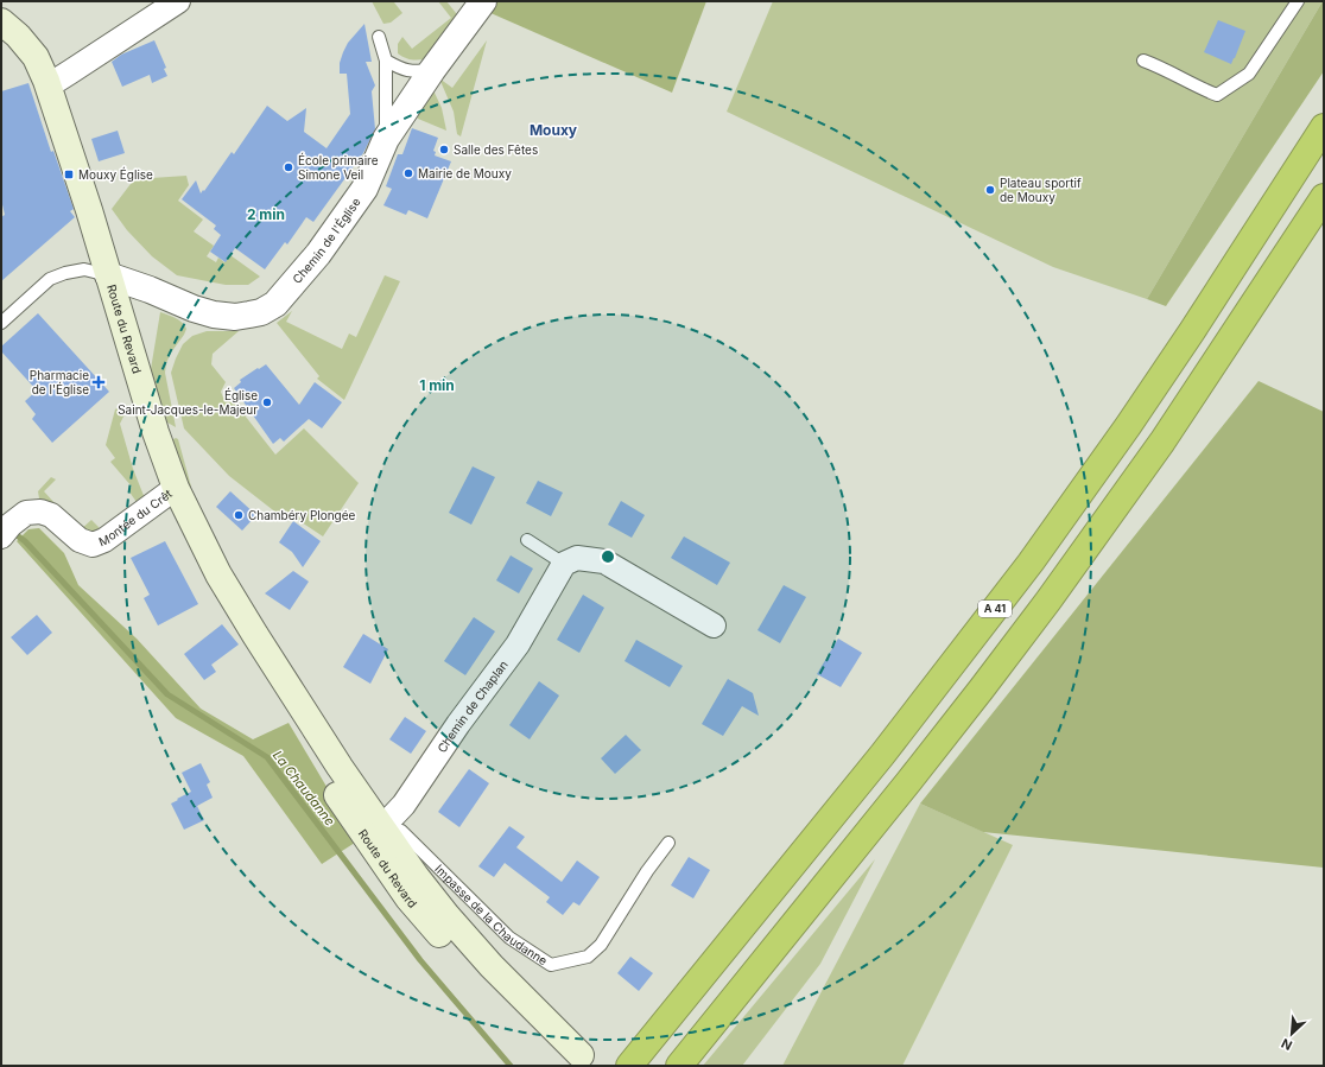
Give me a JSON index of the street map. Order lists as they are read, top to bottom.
{
  "streets": {
    "highway": ["A 41"],
    "main road": ["Route du Revard"],
    "street": ["Chemin de l'Église", "Montée du Crêt", "Chemin de Chaplan"],
    "lane": ["Impasse de la Chaudanne"]
  },
  "crossings": [
    ["Chemin de l'Église", "Route du Revard"],
    ["Route du Revard", "Montée du Crêt"],
    ["Route du Revard", "Chemin de Chaplan"],
    ["Route du Revard", "Impasse de la Chaudanne"],
    ["Chemin de Chaplan", "Impasse de la Chaudanne"]
  ],
  "districts": ["Mouxy"],
  "water": ["La Chaudanne"],
  "places": {
    "other": [
      "Salle des Fêtes",
      "École primaire Simone Veil",
      "Mairie de Mouxy",
      "Plateau sportif de Mouxy",
      "Église Saint-Jacques-le-Majeur",
      "Chambéry Plongée"
    ],
    "transit": ["Mouxy Église"],
    "health": ["Pharmacie de l'Église"]
  },
  "north": "bottom left",
  "rings": ["2 min", "1 min"]
}
